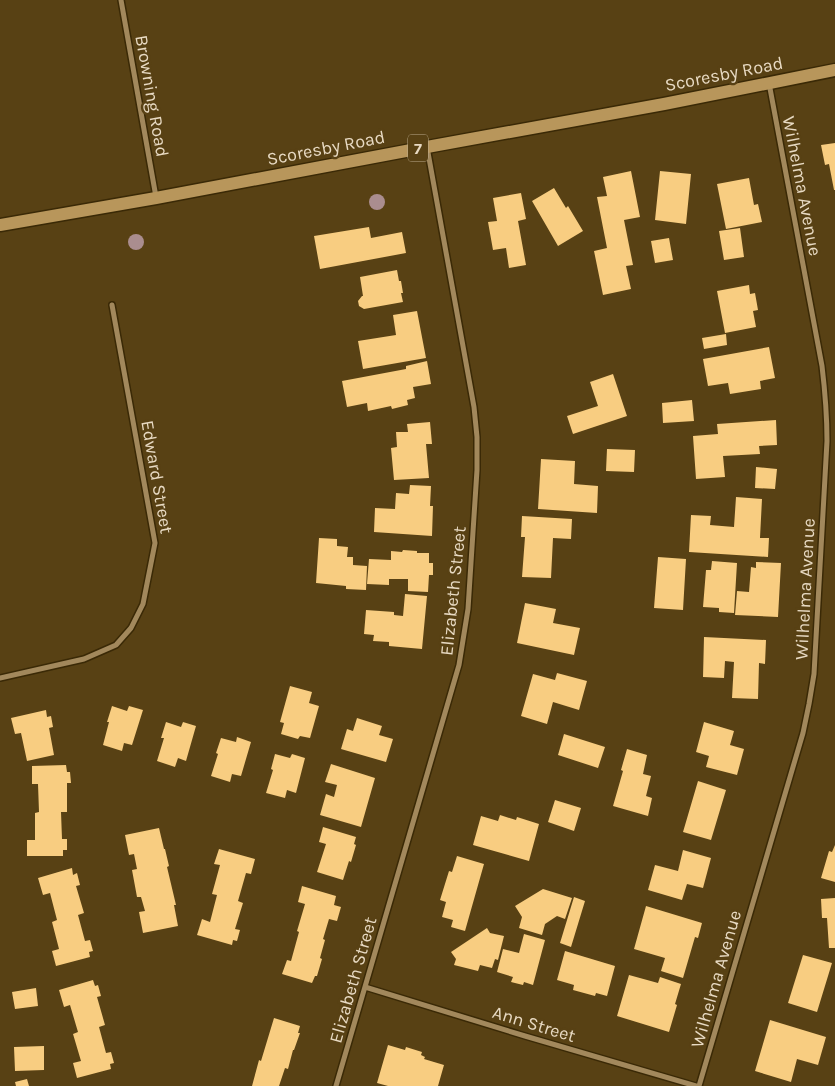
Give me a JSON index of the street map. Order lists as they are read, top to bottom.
{
  "streets": {
    "main road": ["Scoresby Road", "7"],
    "street": [
      "Browning Road",
      "Wilhelma Avenue",
      "Edward Street",
      "Elizabeth Street",
      "Ann Street"
    ]
  },
  "crossings": [
    ["Scoresby Road", "Browning Road"],
    ["Scoresby Road", "Wilhelma Avenue"],
    ["Scoresby Road", "Elizabeth Street"],
    ["Elizabeth Street", "Ann Street"]
  ]
}
